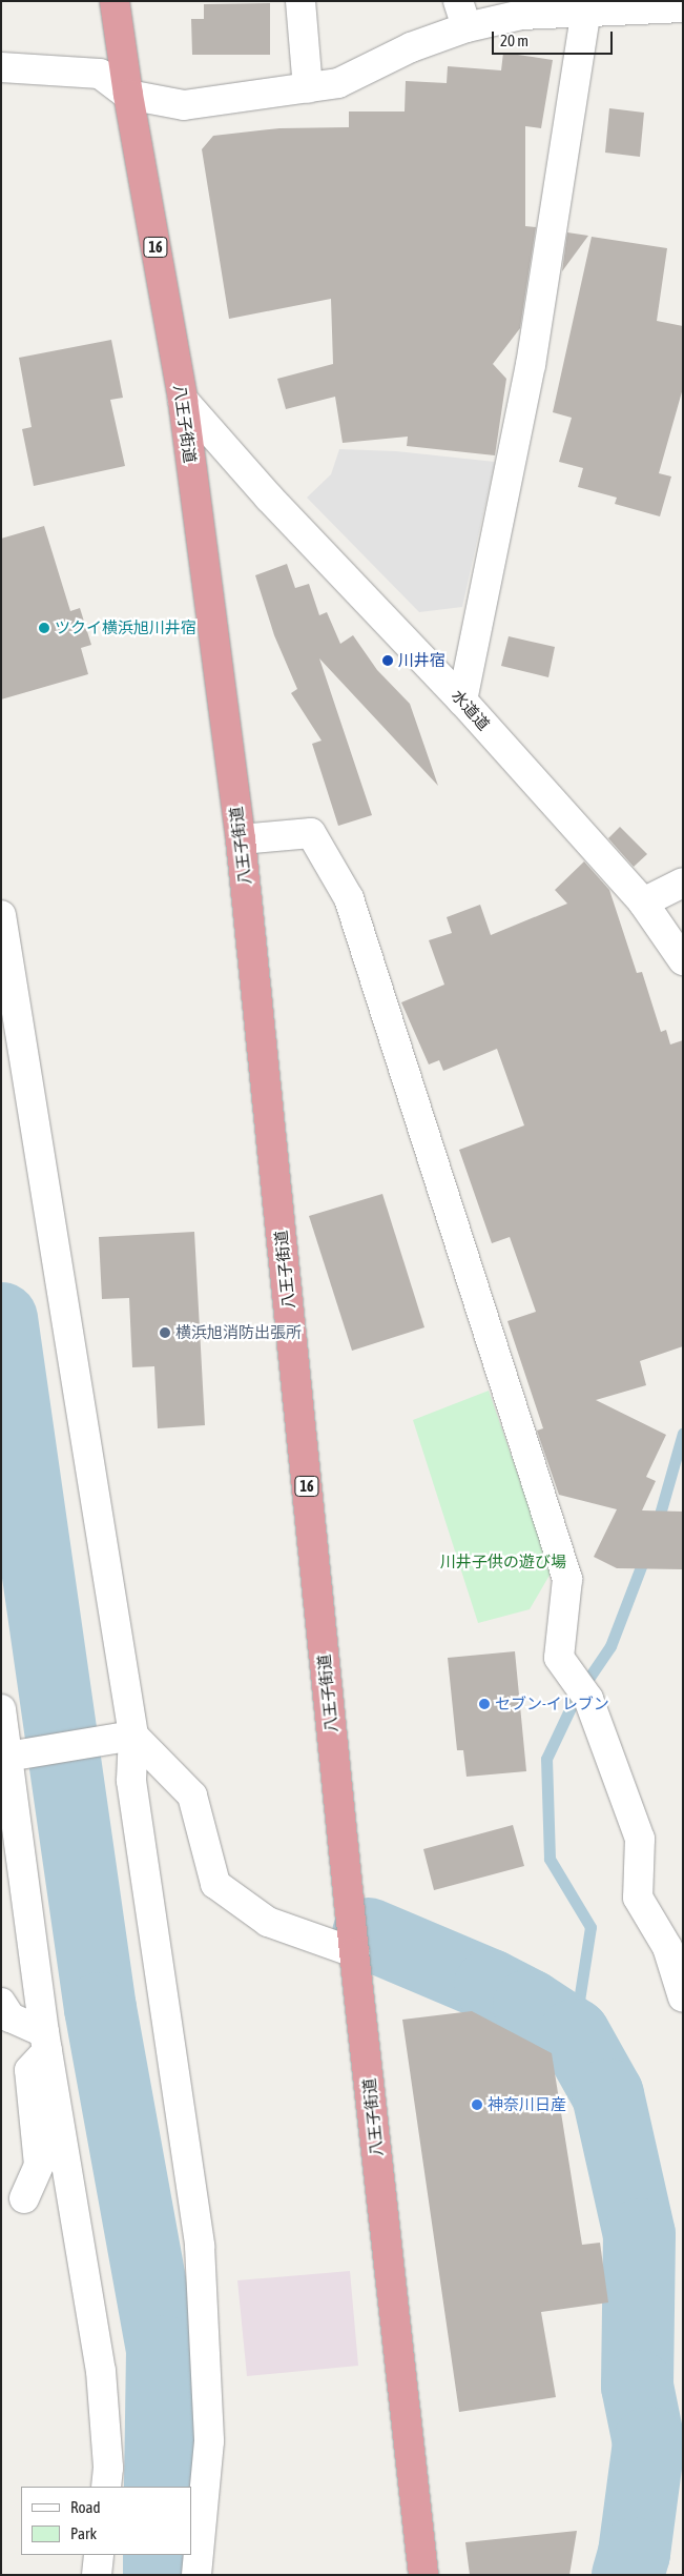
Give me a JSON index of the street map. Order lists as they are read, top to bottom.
{
  "streets": {
    "highway": ["16", "八王子街道"],
    "street": ["水道道"]
  },
  "crossings": [
    ["八王子街道", "水道道"]
  ],
  "parks": ["川井子供の遊び場"],
  "places": [
    "ツクイ横浜旭川井宿",
    "川井宿",
    "横浜旭消防出張所",
    "セブン-イレブン",
    "神奈川日産"
  ],
  "legend": ["Road", "Park"],
  "scale_bar": "20 m"
}
